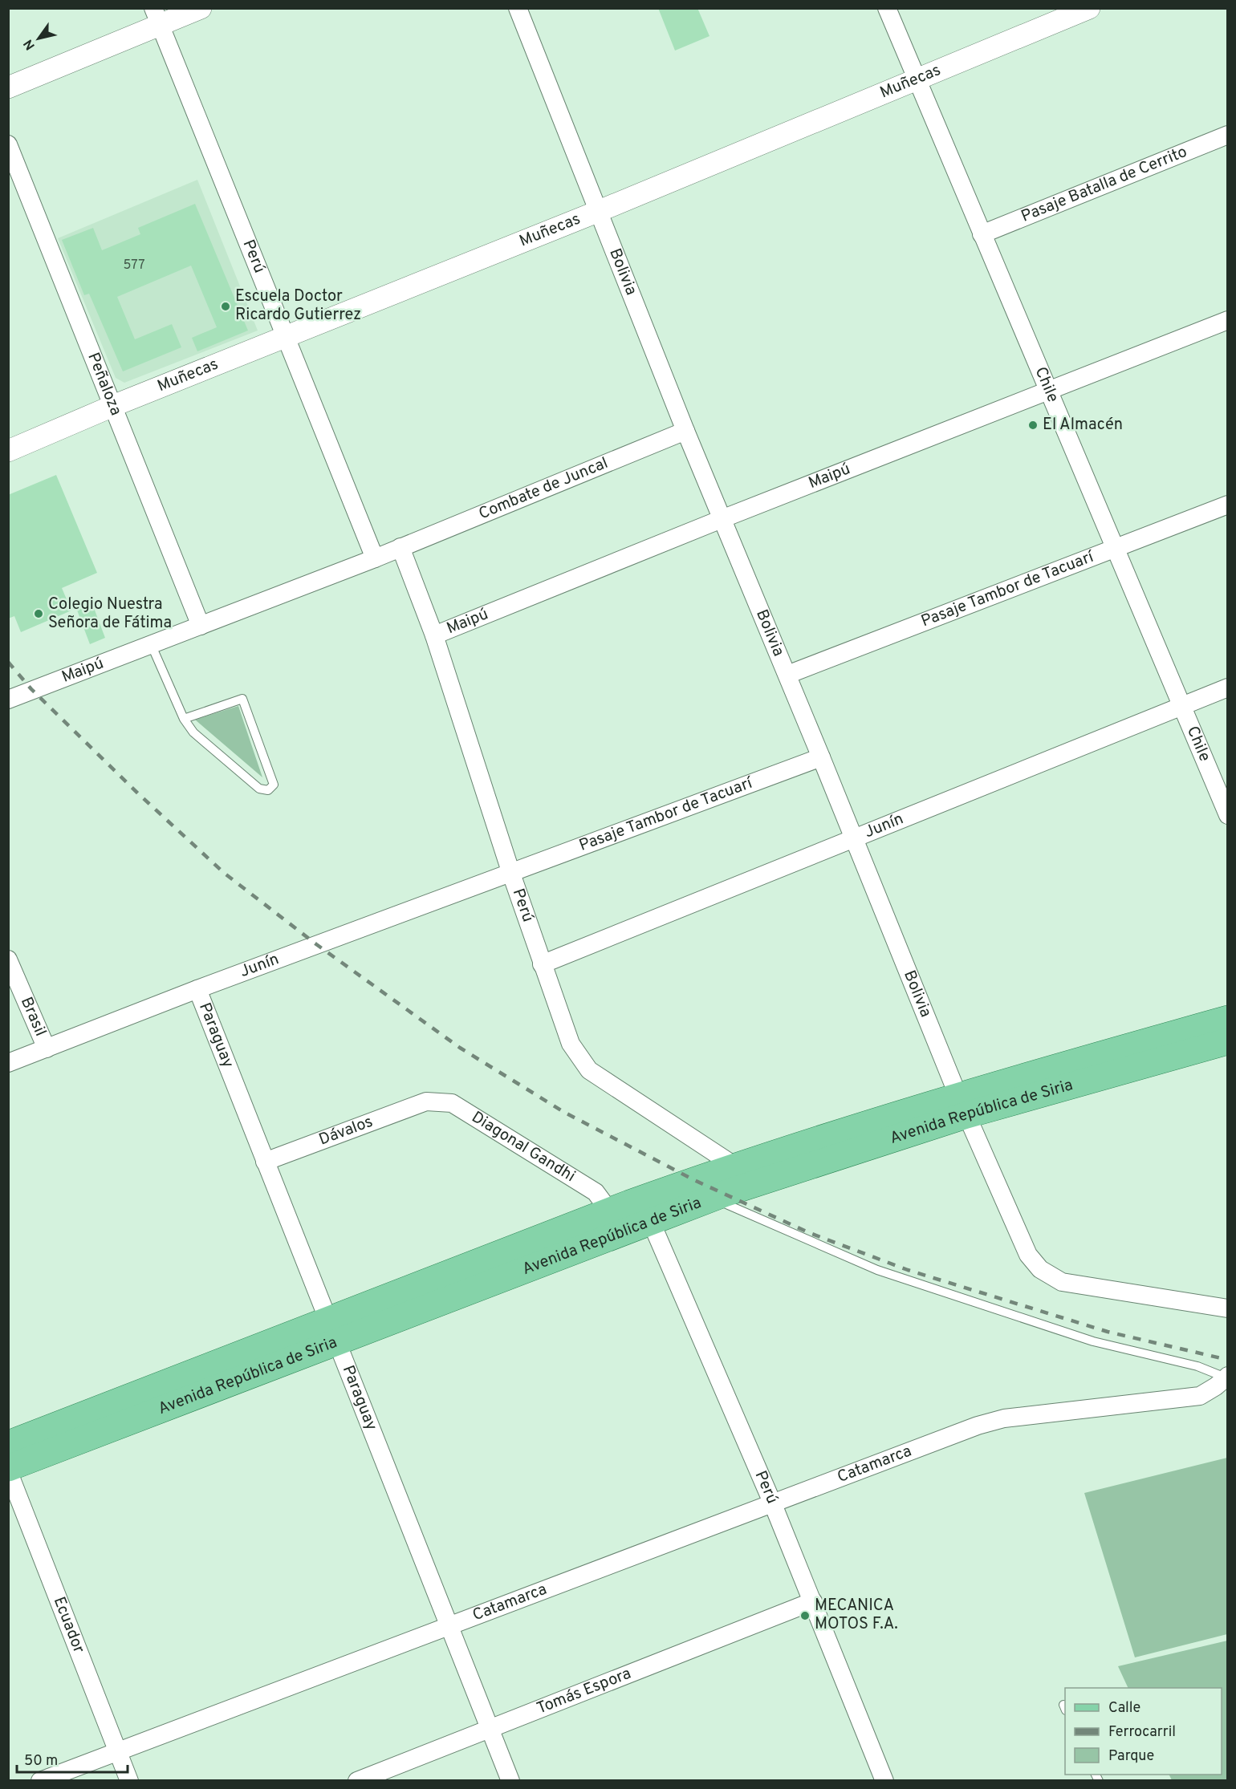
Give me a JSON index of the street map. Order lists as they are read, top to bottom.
{
  "streets": {
    "main road": ["Avenida República de Siria"],
    "street": [
      "Muñecas",
      "Pasaje Batalla de Cerrito",
      "Perú",
      "Bolivia",
      "Peñaloza",
      "Chile",
      "Maipú",
      "Combate de Juncal",
      "Pasaje Tambor de Tacuarí",
      "Junín",
      "Brasil",
      "Paraguay",
      "Dávalos",
      "Diagonal Gandhi",
      "Catamarca",
      "Ecuador",
      "Tomás Espora"
    ]
  },
  "crossings": [
    ["Muñecas", "Perú"],
    ["Muñecas", "Bolivia"],
    ["Muñecas", "Peñaloza"],
    ["Muñecas", "Chile"],
    ["Pasaje Batalla de Cerrito", "Chile"],
    ["Perú", "Maipú"],
    ["Perú", "Combate de Juncal"],
    ["Perú", "Pasaje Tambor de Tacuarí"],
    ["Perú", "Junín"],
    ["Perú", "Avenida República de Siria"],
    ["Perú", "Catamarca"],
    ["Perú", "Tomás Espora"],
    ["Bolivia", "Maipú"],
    ["Bolivia", "Combate de Juncal"],
    ["Bolivia", "Pasaje Tambor de Tacuarí"],
    ["Bolivia", "Junín"],
    ["Bolivia", "Avenida República de Siria"],
    ["Peñaloza", "Maipú"],
    ["Chile", "Maipú"],
    ["Chile", "Pasaje Tambor de Tacuarí"],
    ["Chile", "Junín"],
    ["Maipú", "Combate de Juncal"],
    ["Pasaje Tambor de Tacuarí", "Junín"],
    ["Junín", "Brasil"],
    ["Junín", "Paraguay"],
    ["Paraguay", "Avenida República de Siria"],
    ["Paraguay", "Dávalos"],
    ["Paraguay", "Catamarca"],
    ["Paraguay", "Tomás Espora"],
    ["Avenida República de Siria", "Diagonal Gandhi"],
    ["Avenida República de Siria", "Ecuador"],
    ["Dávalos", "Diagonal Gandhi"],
    ["Catamarca", "Ecuador"]
  ],
  "places": [
    "Escuela Doctor Ricardo Gutierrez",
    "El Almacén",
    "Colegio Nuestra Señora de Fátima",
    "MECANICA MOTOS F.A."
  ],
  "house_numbers": ["577"],
  "legend": ["Calle", "Ferrocarril", "Parque"],
  "scale_bar": "50 m",
  "north": "bottom left"
}
